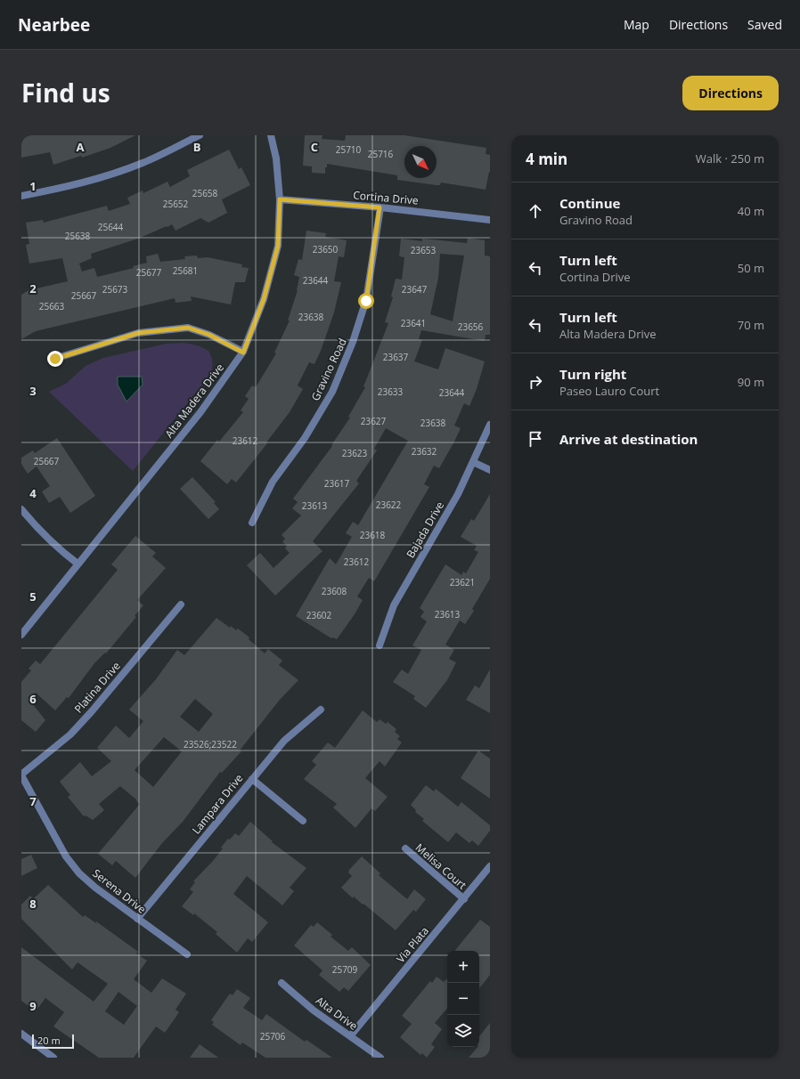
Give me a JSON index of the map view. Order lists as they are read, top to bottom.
{
  "streets": {
    "street": [
      "Cortina Drive",
      "Gravino Road",
      "Alta Madera Drive",
      "Bajada Drive",
      "Platina Drive",
      "Lampara Drive",
      "Melisa Court",
      "Serena Drive",
      "Via Plata",
      "Alta Drive"
    ]
  },
  "crossings": [
    ["Cortina Drive", "Gravino Road"],
    ["Cortina Drive", "Alta Madera Drive"],
    ["Platina Drive", "Serena Drive"],
    ["Lampara Drive", "Serena Drive"],
    ["Melisa Court", "Via Plata"],
    ["Via Plata", "Alta Drive"]
  ],
  "house_numbers": [
    "25710",
    "25716",
    "25658",
    "25652",
    "25644",
    "25638",
    "23650",
    "23653",
    "25681",
    "25677",
    "23644",
    "25673",
    "23647",
    "25667",
    "25663",
    "23638",
    "23641",
    "23656",
    "23637",
    "23633",
    "23644",
    "23627",
    "23638",
    "23612",
    "23632",
    "23623",
    "25667",
    "23617",
    "23622",
    "23613",
    "23618",
    "23612",
    "23621",
    "23608",
    "23613",
    "23602",
    "23526;23522",
    "25709",
    "25706"
  ],
  "scale_bar": "20 m",
  "north": "bottom right",
  "page": {
    "header": "Nearbee",
    "nav": ["Map", "Directions", "Saved"],
    "title": "Find us",
    "buttons": "Directions",
    "heading": ["4 min", "Walk · 250 m"],
    "list": [
      ["Continue", "Gravino Road", "40 m"],
      ["Turn left", "Cortina Drive", "50 m"],
      ["Turn left", "Alta Madera Drive", "70 m"],
      ["Turn right", "Paseo Lauro Court", "90 m"],
      "Arrive at destination"
    ],
    "map_buttons": ["+", "−"],
    "scale": "20 m"
  },
  "grid": {
    "columns": ["A", "B", "C"],
    "rows": [
      "1",
      "2",
      "3",
      "4",
      "5",
      "6",
      "7",
      "8",
      "9"
    ]
  }
}
